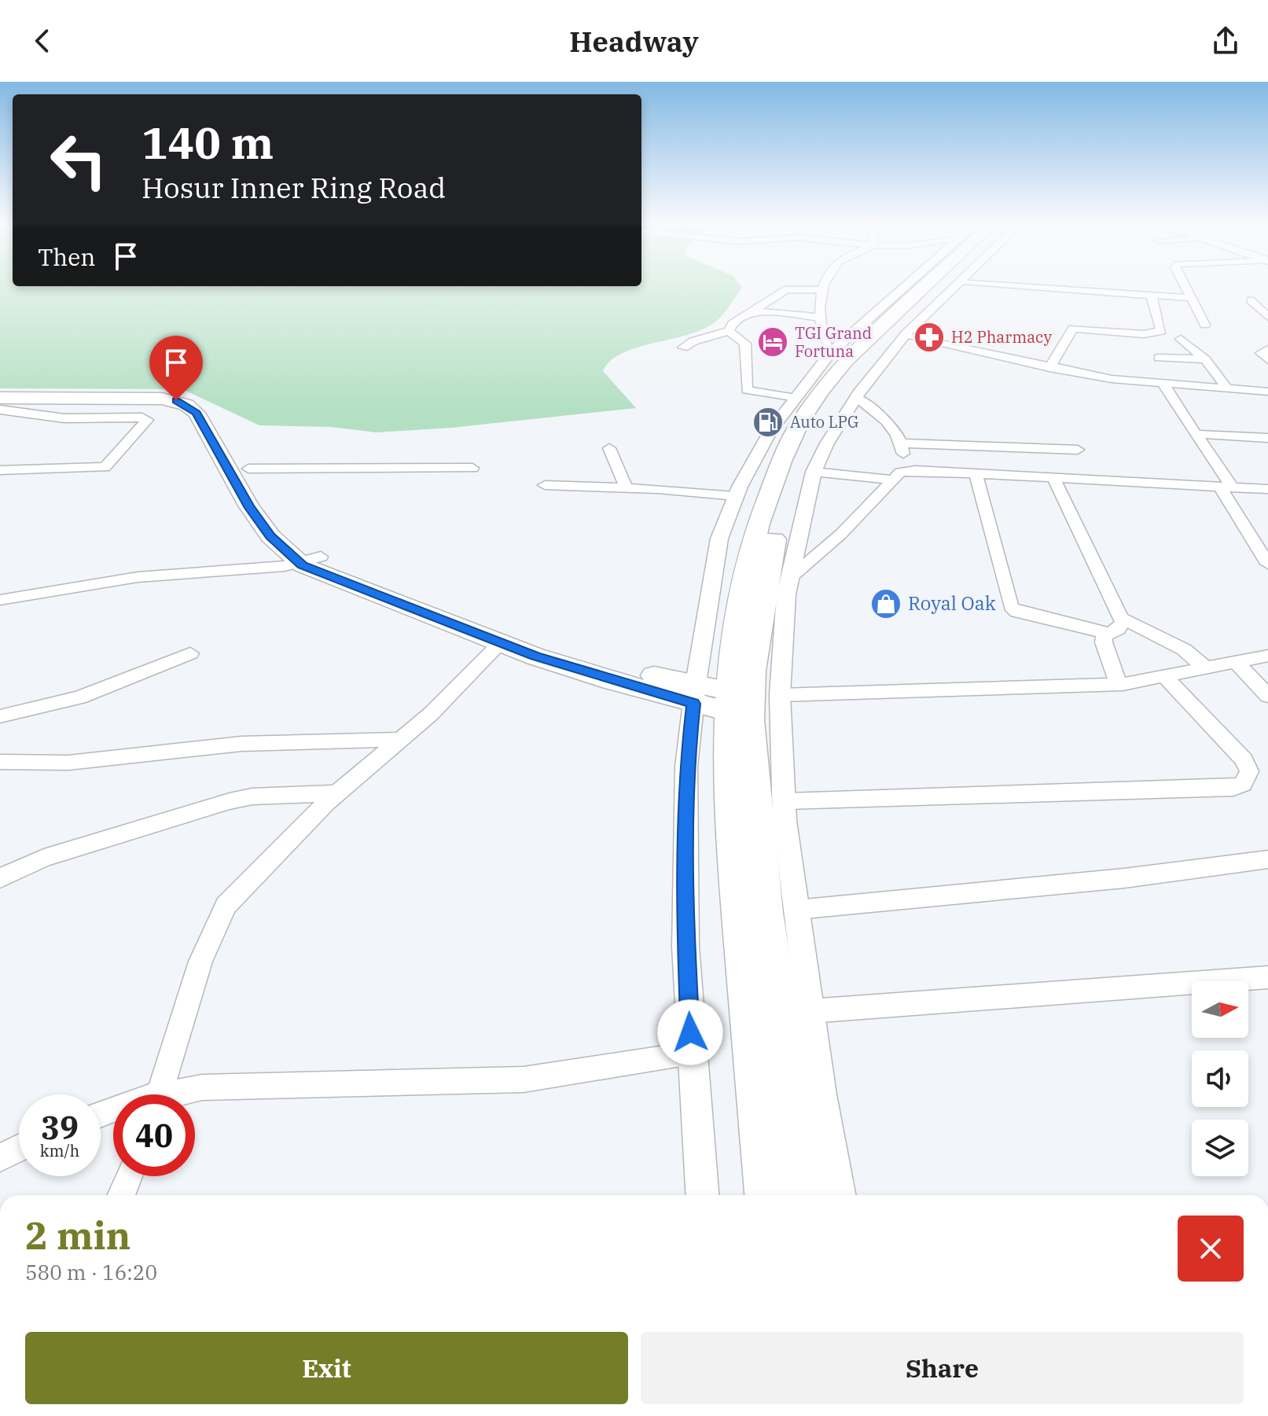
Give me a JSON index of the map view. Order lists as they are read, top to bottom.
{
  "places": {
    "pharmacy": ["H2 Pharmacy"],
    "hotel": ["TGI Grand Fortuna"],
    "fuel station": ["Auto LPG"],
    "shop": ["Royal Oak"]
  },
  "north": "right",
  "page": {
    "header": "Headway",
    "turn": ["140 m", "Hosur Inner Ring Road"],
    "then": "Then",
    "speed": "39 km/h",
    "limit": "40",
    "heading": ["2 min", "580 m · 16:20"],
    "buttons": ["Exit", "Share"]
  }
}
